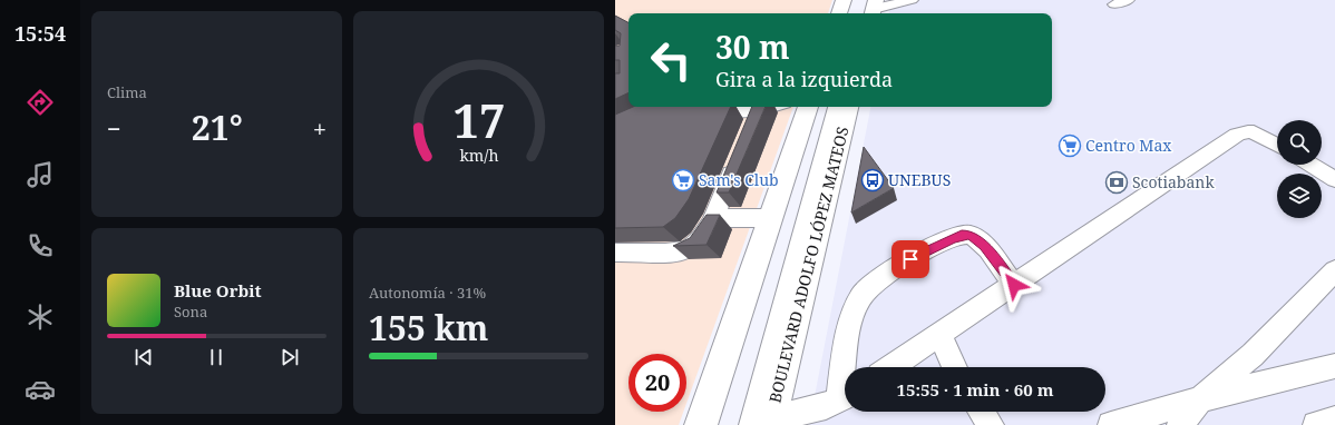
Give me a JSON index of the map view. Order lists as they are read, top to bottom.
{
  "streets": {
    "main road": ["BOULEVARD ADOLFO LÓPEZ MATEOS"]
  },
  "places": {
    "supermarket": ["Centro Max", "Sam's Club"],
    "bus stop": ["UNEBUS"],
    "bank": ["Scotiabank"]
  },
  "page": {
    "tabs": "15:54",
    "tile": [
      "Clima",
      ["Autonomía · 31%", "155 km"]
    ],
    "turn": ["30 m", "Gira a la izquierda"],
    "heat": ["−", "21°", "+"],
    "song": ["Blue Orbit", "Sona"],
    "limit": "20",
    "trip": "15:55 · 1 min · 60 m",
    "gauge": ["17", "km/h"]
  }
}
